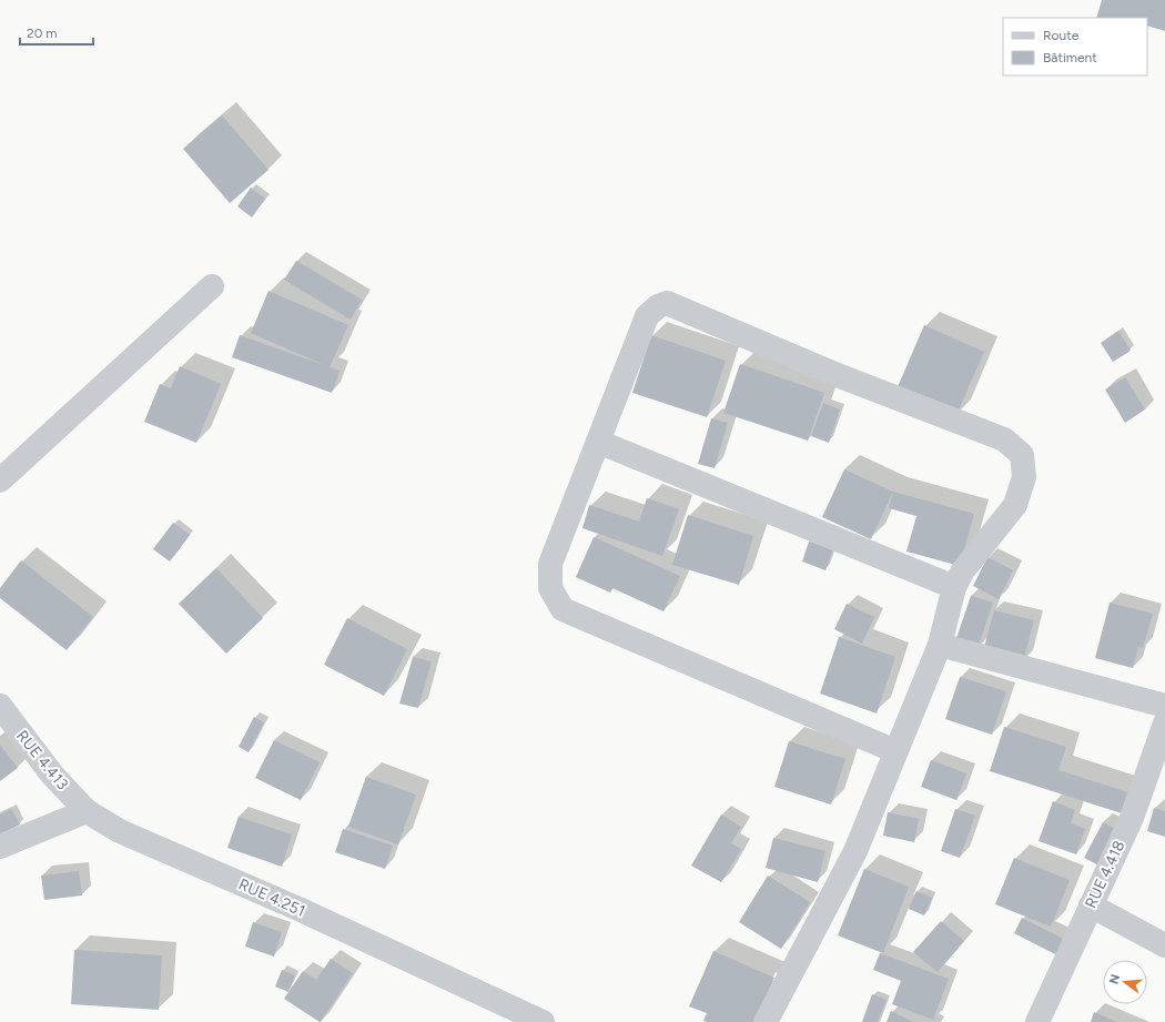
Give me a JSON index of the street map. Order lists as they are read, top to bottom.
{
  "streets": {
    "street": ["RUE 4.413", "RUE 4.418", "RUE 4.251"]
  },
  "crossings": [
    ["RUE 4.413", "RUE 4.251"]
  ],
  "legend": ["Route", "Bâtiment"],
  "scale_bar": "20 m",
  "north": "left"
}
